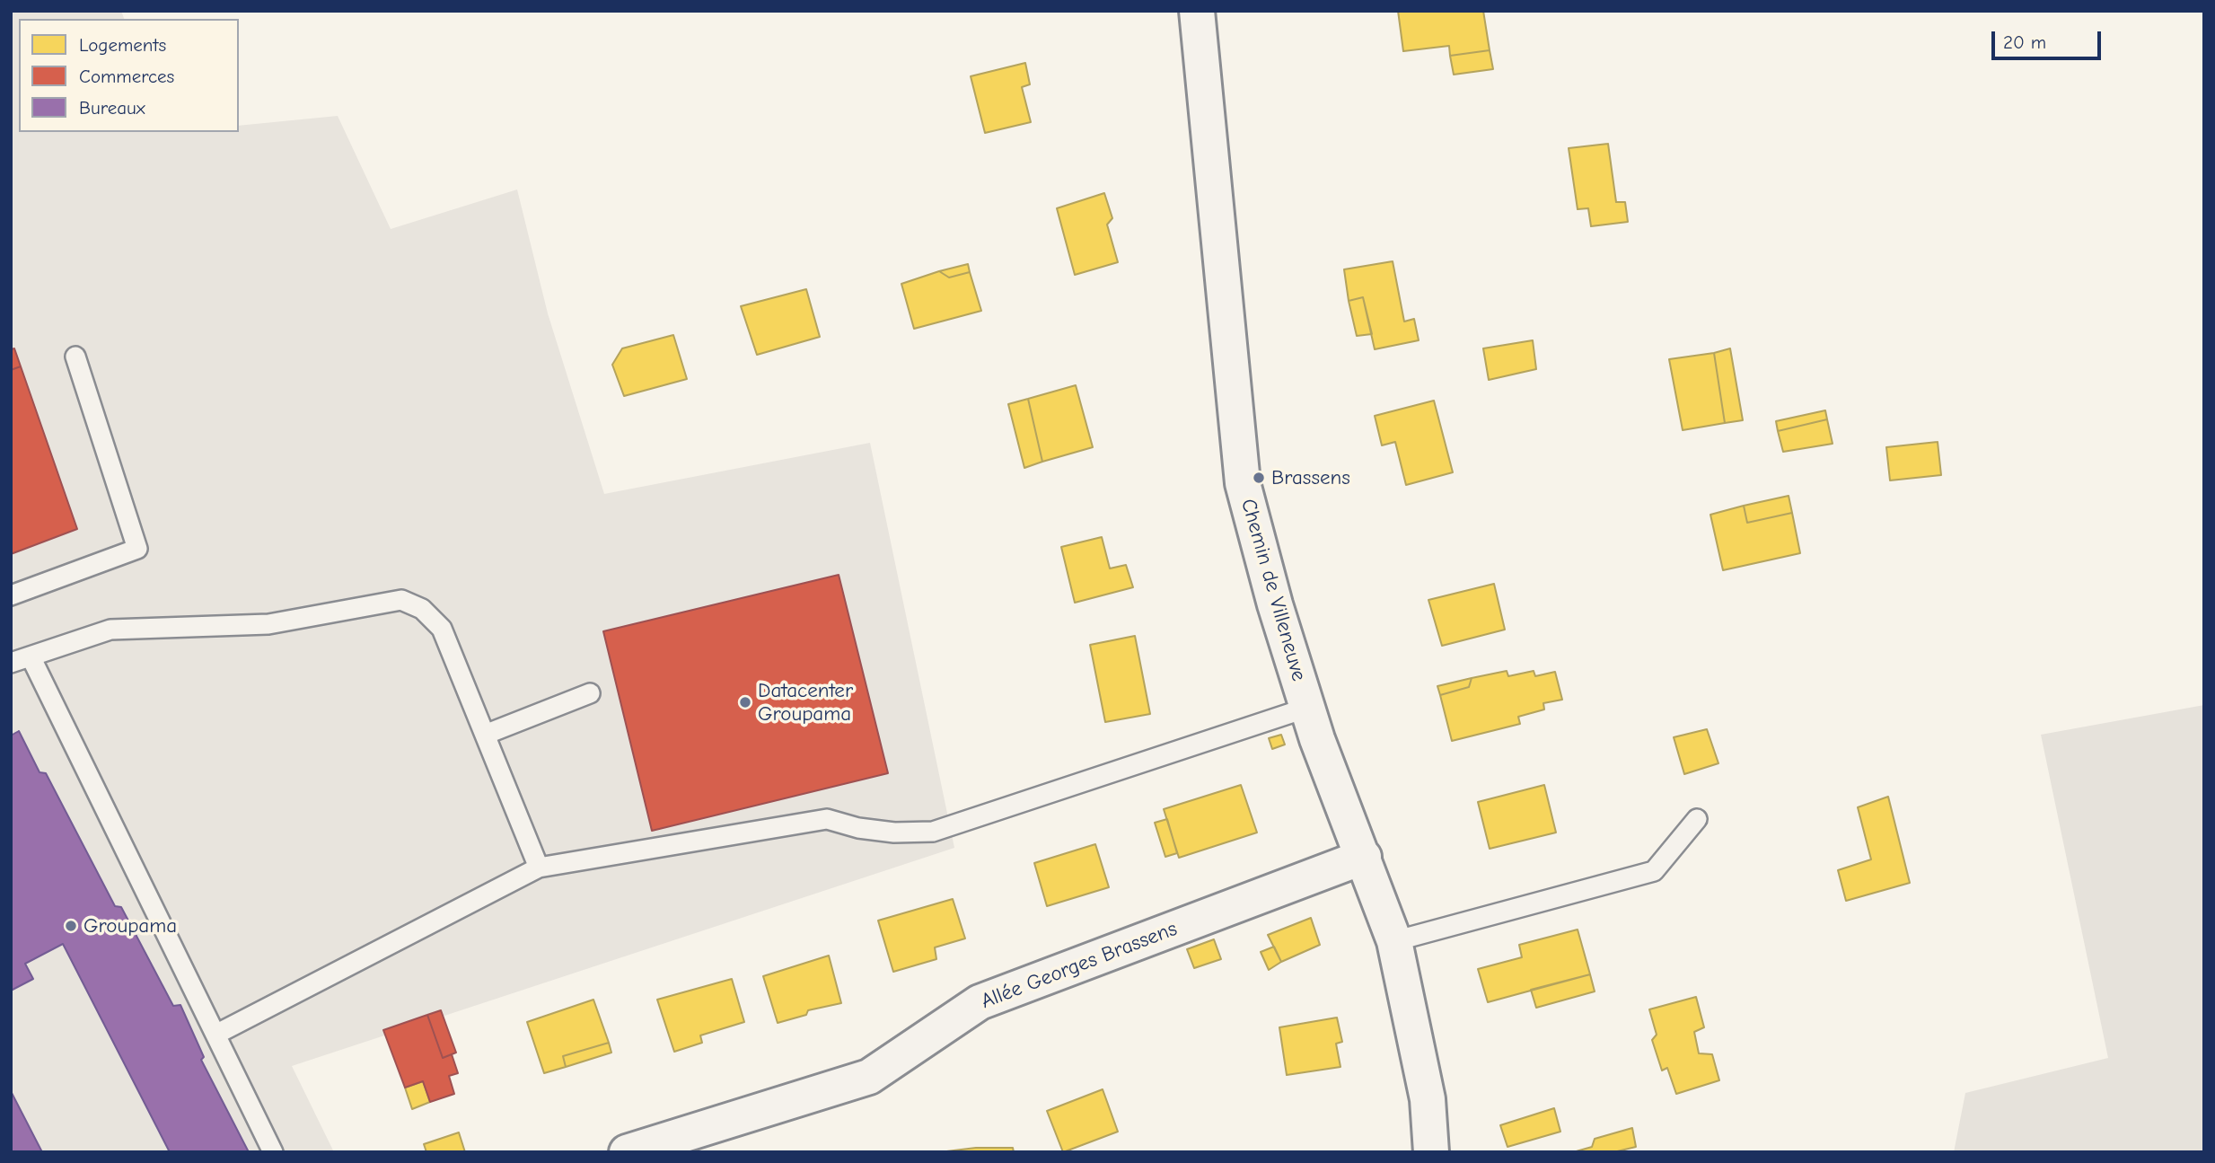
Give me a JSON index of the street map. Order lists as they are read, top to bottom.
{
  "streets": {
    "street": ["Chemin de Villeneuve", "Allée Georges Brassens"]
  },
  "crossings": [
    ["Chemin de Villeneuve", "Allée Georges Brassens"]
  ],
  "places": ["Brassens", "Datacenter Groupama", "Groupama"],
  "legend": ["Logements", "Commerces", "Bureaux"],
  "scale_bar": "20 m"
}
